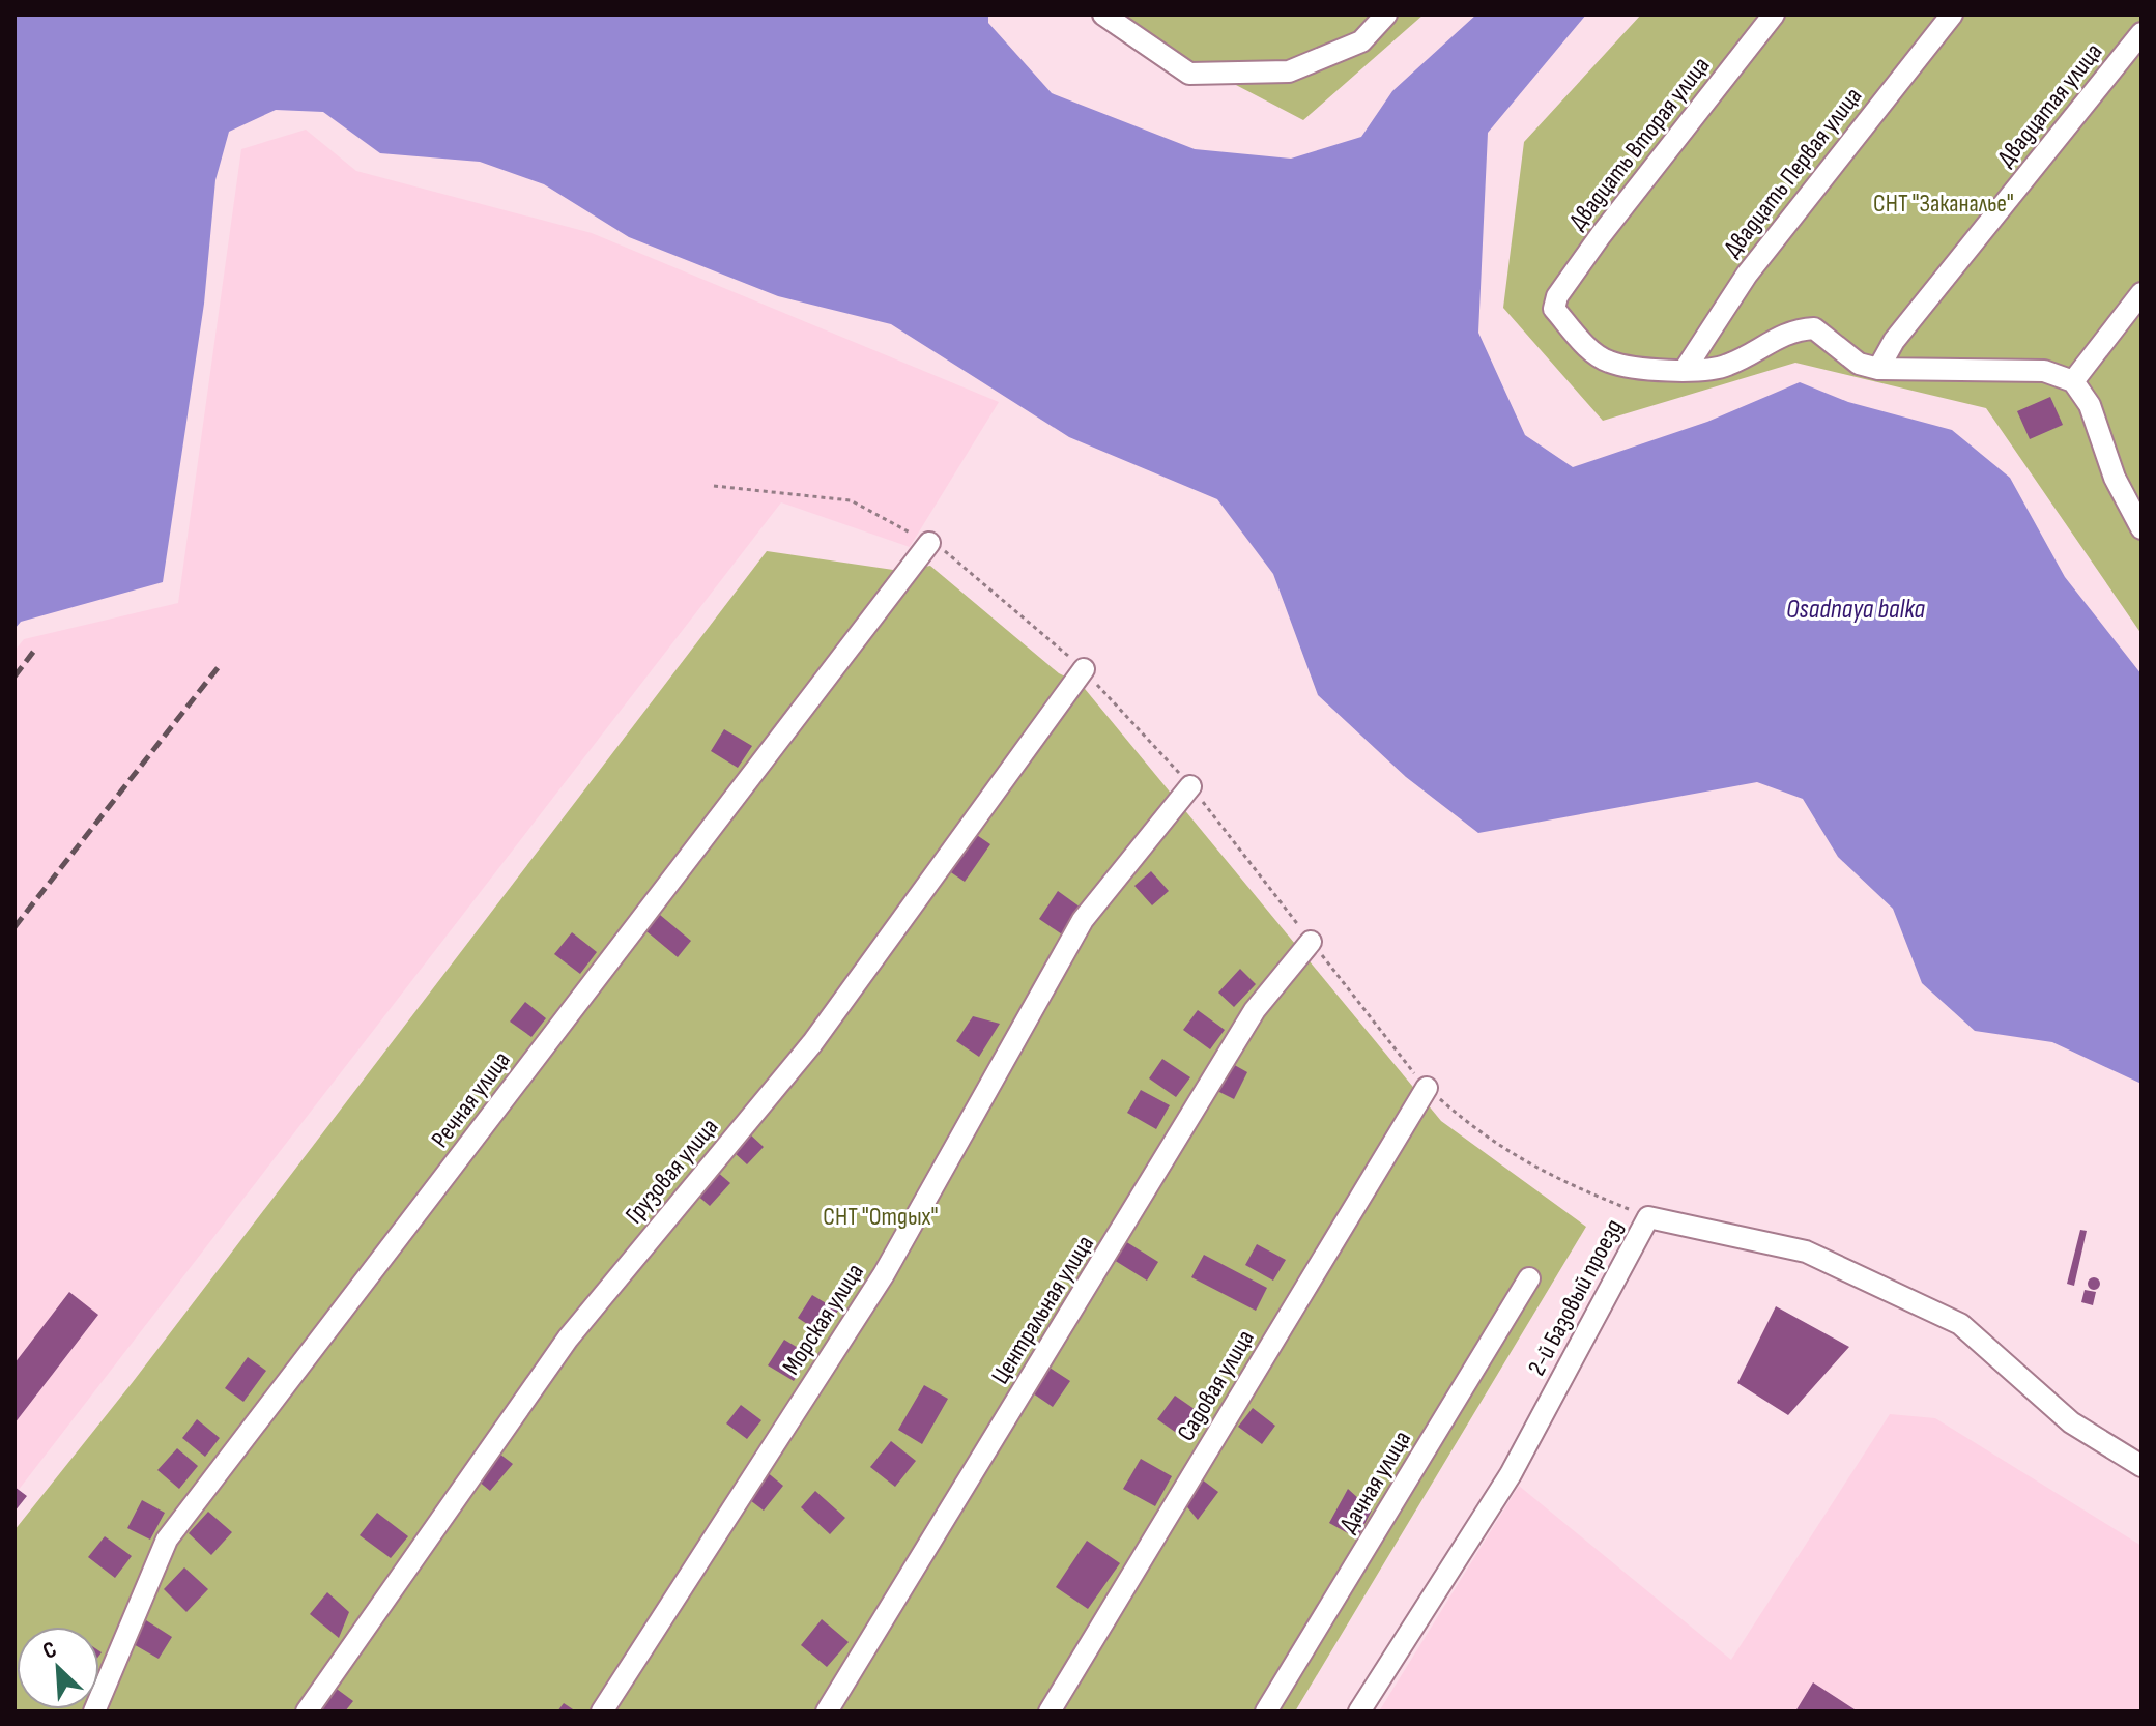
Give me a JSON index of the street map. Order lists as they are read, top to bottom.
{
  "streets": {
    "street": [
      "Двадцатая улица",
      "Двадцать Вторая улица",
      "Двадцать Первая улица",
      "Речная улица",
      "Грузовая улица",
      "2-й Базовый проезд",
      "Центральная улица",
      "Морская улица",
      "Садовая улица",
      "Дачная улица"
    ]
  },
  "crossings": [
    ["Двадцать Вторая улица", "Двадцать Первая улица"]
  ],
  "water": ["Osadnaya balka"],
  "parks": ["СНТ \"Заканалье\"", "СНТ \"Отдых\""],
  "north": "top left"
}
